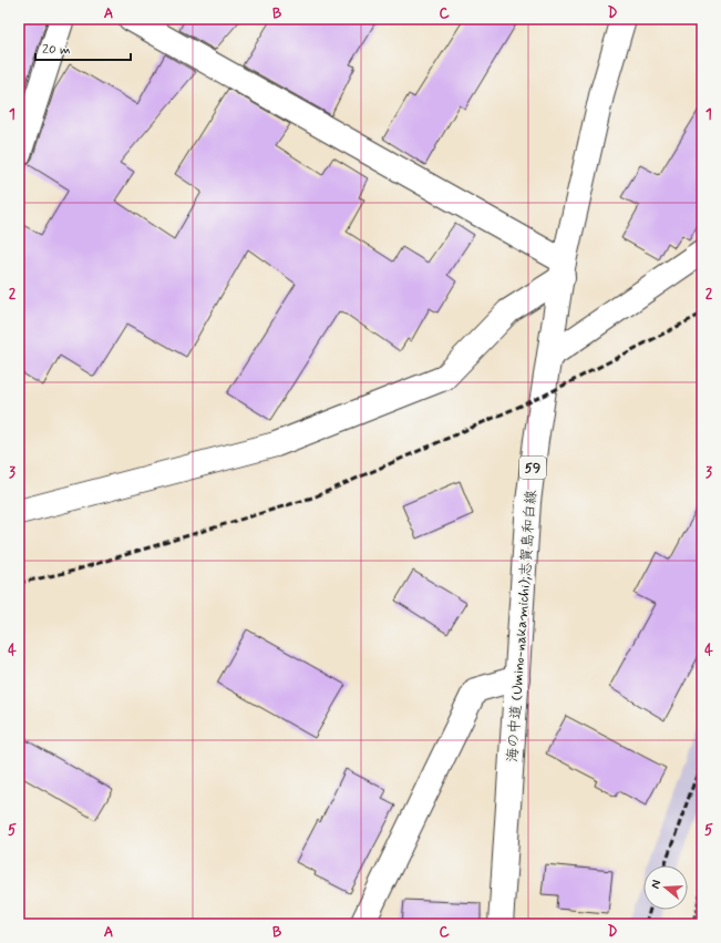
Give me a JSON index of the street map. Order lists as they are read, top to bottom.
{
  "streets": {
    "street": ["59", "海の中道 (Umino-nakamichi);志賀島和白線"]
  },
  "scale_bar": "20 m",
  "north": "left",
  "grid": {
    "columns": [
      "A",
      "B",
      "C",
      "D"
    ],
    "rows": [
      "1",
      "2",
      "3",
      "4",
      "5"
    ]
  }
}
